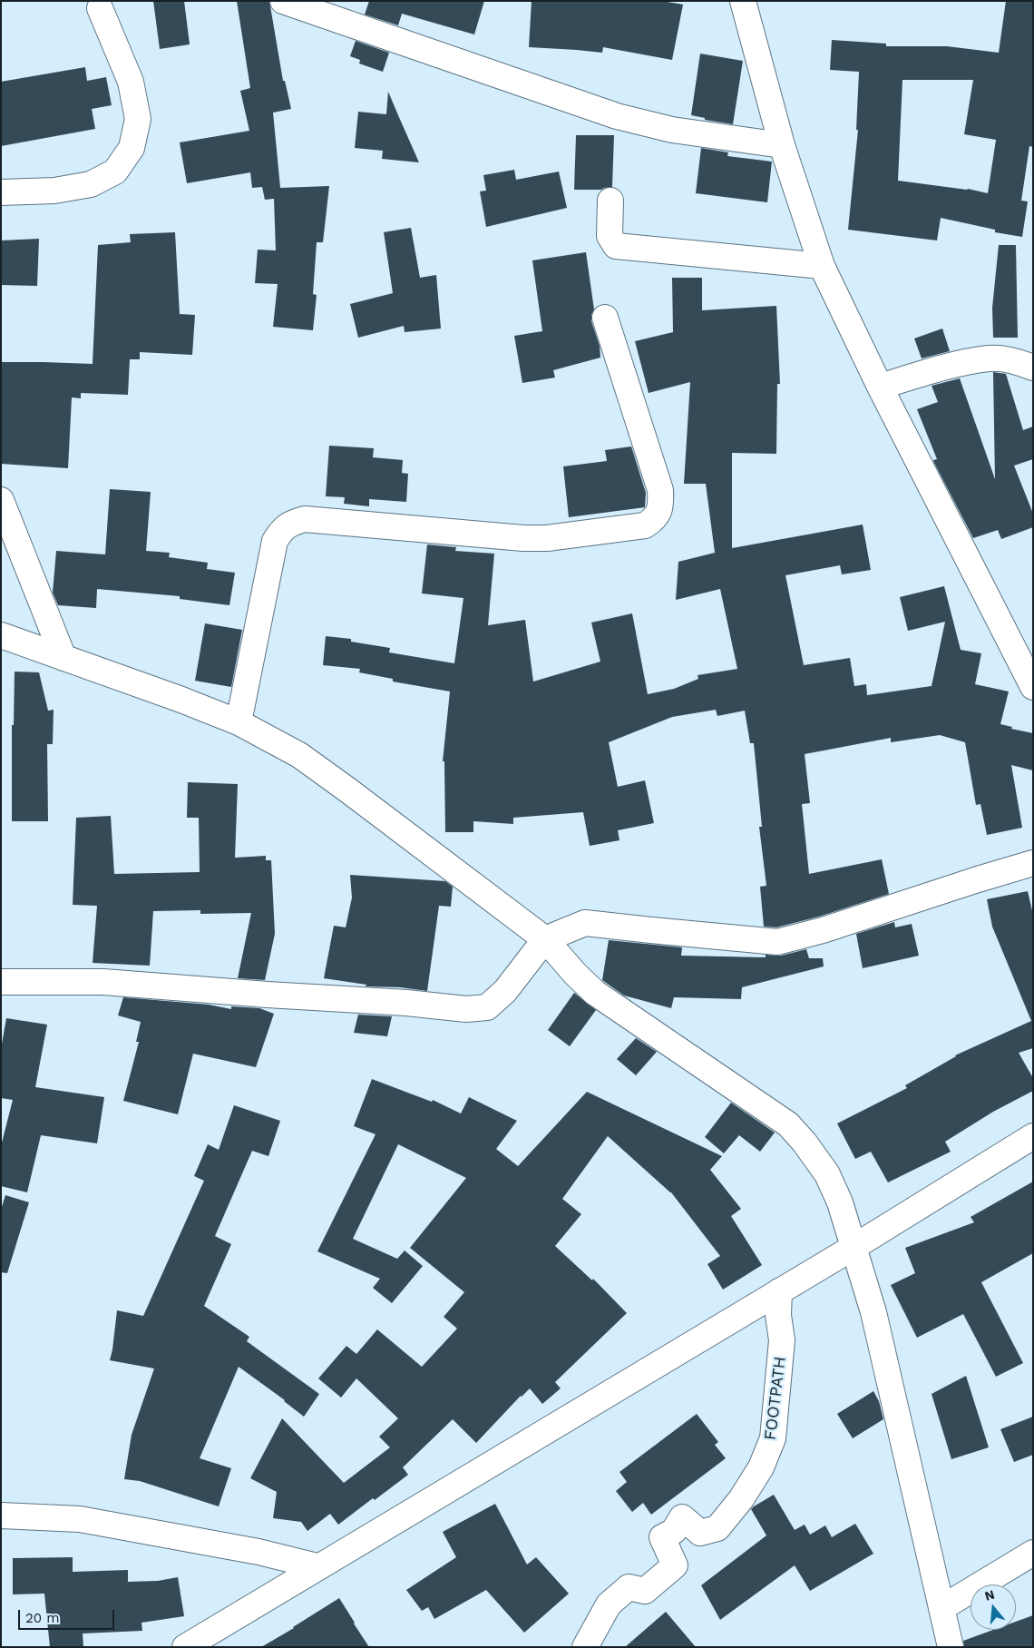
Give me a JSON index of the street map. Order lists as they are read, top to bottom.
{
  "streets": {
    "street": ["FOOTPATH"]
  },
  "scale_bar": "20 m",
  "north": "top"
}
